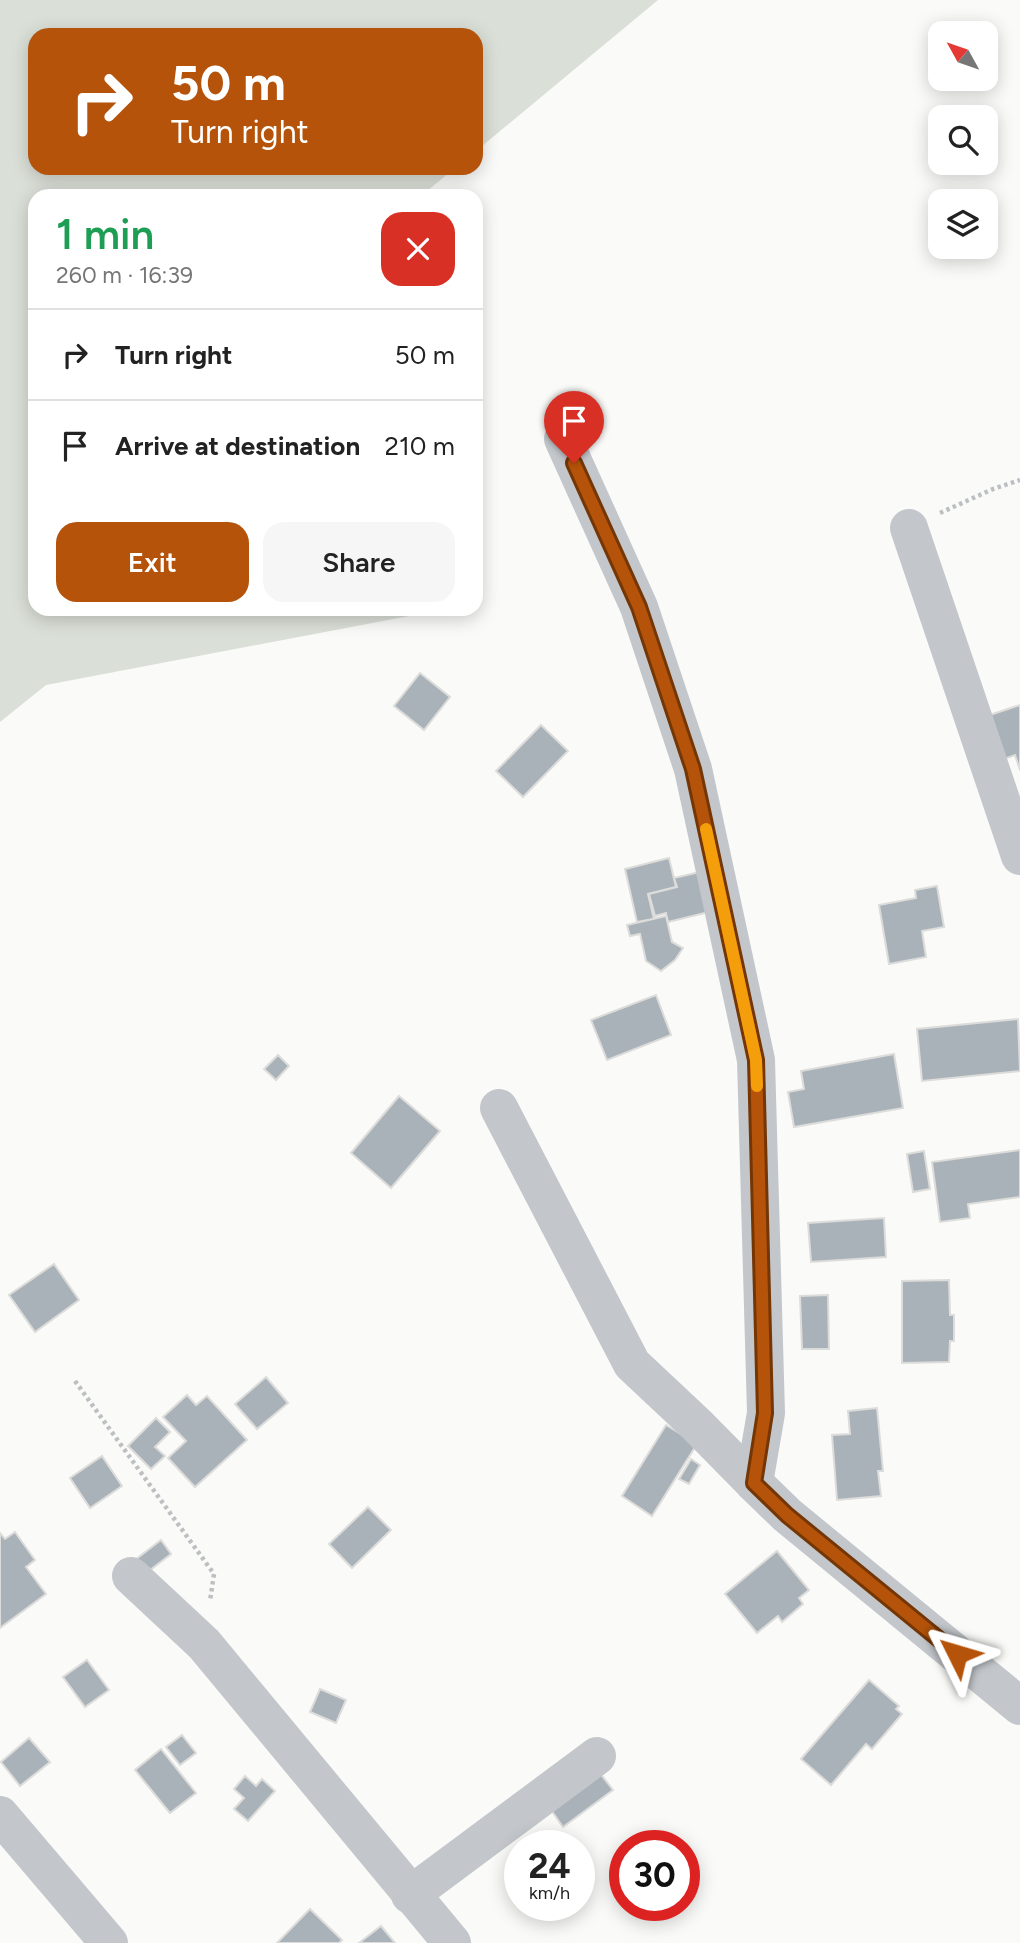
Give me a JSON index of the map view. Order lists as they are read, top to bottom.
{
  "north": "top left",
  "page": {
    "turn": ["50 m", "Turn right"],
    "heading": ["1 min", "260 m · 16:39"],
    "list": [
      {
        "name": "Turn right",
        "value": "50 m"
      },
      {
        "name": "Arrive at destination",
        "value": "210 m"
      }
    ],
    "buttons": ["Exit", "Share"],
    "speed": "24 km/h",
    "limit": "30"
  }
}
